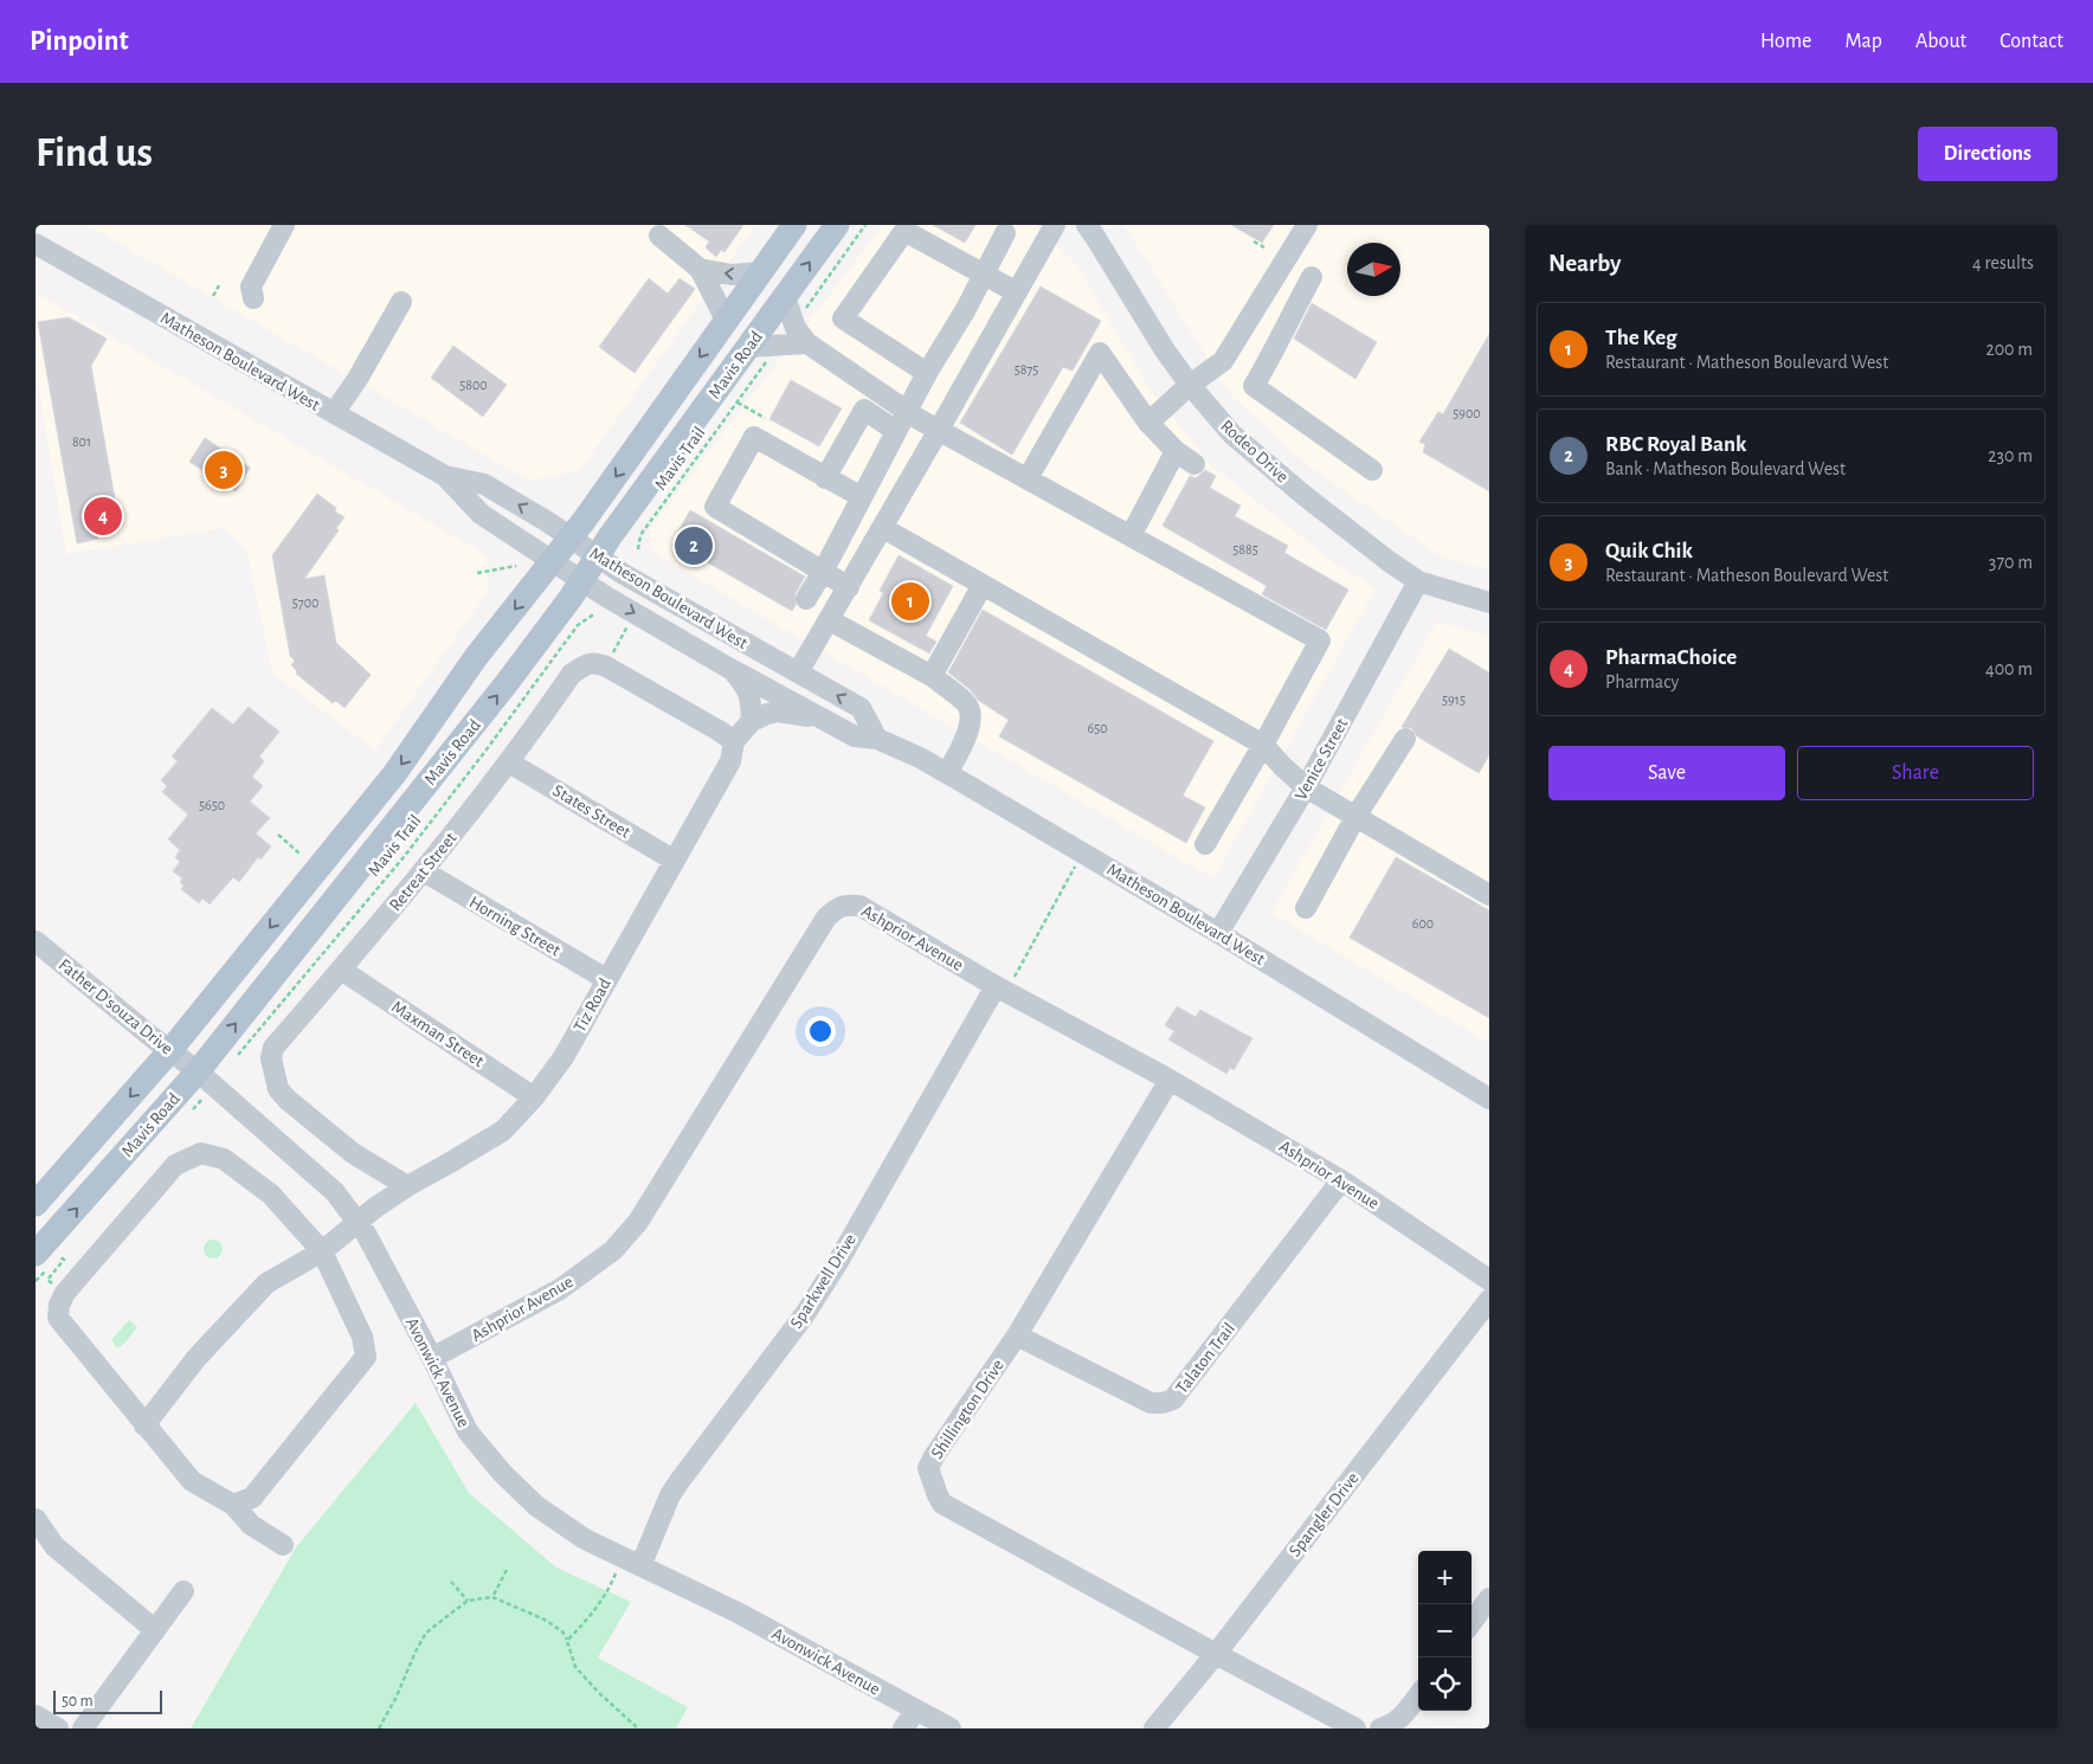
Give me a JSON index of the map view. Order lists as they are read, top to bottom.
{
  "streets": {
    "main road": ["Mavis Road"],
    "street": [
      "Matheson Boulevard West",
      "Rodeo Drive",
      "Venice Street",
      "States Street",
      "Retreat Street",
      "Horning Street",
      "Ashprior Avenue",
      "Tiz Road",
      "Father D'souza Drive",
      "Maxman Street",
      "Sparkwell Drive",
      "Talaton Trail",
      "Avonwick Avenue",
      "Shillington Drive",
      "Spangler Drive"
    ],
    "path": ["Mavis Trail"]
  },
  "crossings": [
    ["Matheson Boulevard West", "Mavis Road"],
    ["Matheson Boulevard West", "Venice Street"],
    ["Mavis Road", "Mavis Trail"],
    ["Mavis Road", "Father D'souza Drive"],
    ["Mavis Road", "Avonwick Avenue"],
    ["Rodeo Drive", "Venice Street"],
    ["States Street", "Retreat Street"],
    ["States Street", "Tiz Road"],
    ["Retreat Street", "Horning Street"],
    ["Retreat Street", "Tiz Road"],
    ["Retreat Street", "Maxman Street"],
    ["Horning Street", "Tiz Road"],
    ["Ashprior Avenue", "Sparkwell Drive"],
    ["Ashprior Avenue", "Talaton Trail"],
    ["Ashprior Avenue", "Avonwick Avenue"],
    ["Ashprior Avenue", "Shillington Drive"],
    ["Tiz Road", "Maxman Street"],
    ["Tiz Road", "Avonwick Avenue"],
    ["Father D'souza Drive", "Avonwick Avenue"],
    ["Sparkwell Drive", "Avonwick Avenue"],
    ["Talaton Trail", "Shillington Drive"],
    ["Shillington Drive", "Spangler Drive"]
  ],
  "house_numbers": [
    "5875",
    "5800",
    "5900",
    "801",
    "5885",
    "5700",
    "5915",
    "650",
    "5650",
    "600"
  ],
  "scale_bar": "50 m",
  "north": "right",
  "page": {
    "header": "Pinpoint",
    "nav": [
      "Home",
      "Map",
      "About",
      "Contact"
    ],
    "buttons": [
      "Directions",
      ["Save", "Share"]
    ],
    "title": "Find us",
    "heading": ["Nearby", "4 results"],
    "list": [
      {
        "mark": "1",
        "name": "The Keg",
        "note": "Restaurant · Matheson Boulevard West",
        "value": "200 m"
      },
      {
        "mark": "2",
        "name": "RBC Royal Bank",
        "note": "Bank · Matheson Boulevard West",
        "value": "230 m"
      },
      {
        "mark": "3",
        "name": "Quik Chik",
        "note": "Restaurant · Matheson Boulevard West",
        "value": "370 m"
      },
      {
        "mark": "4",
        "name": "PharmaChoice",
        "note": "Pharmacy",
        "value": "400 m"
      }
    ],
    "pins": [
      "3",
      "4",
      "2",
      "1"
    ],
    "map_buttons": ["+", "−"],
    "scale": "50 m"
  }
}
